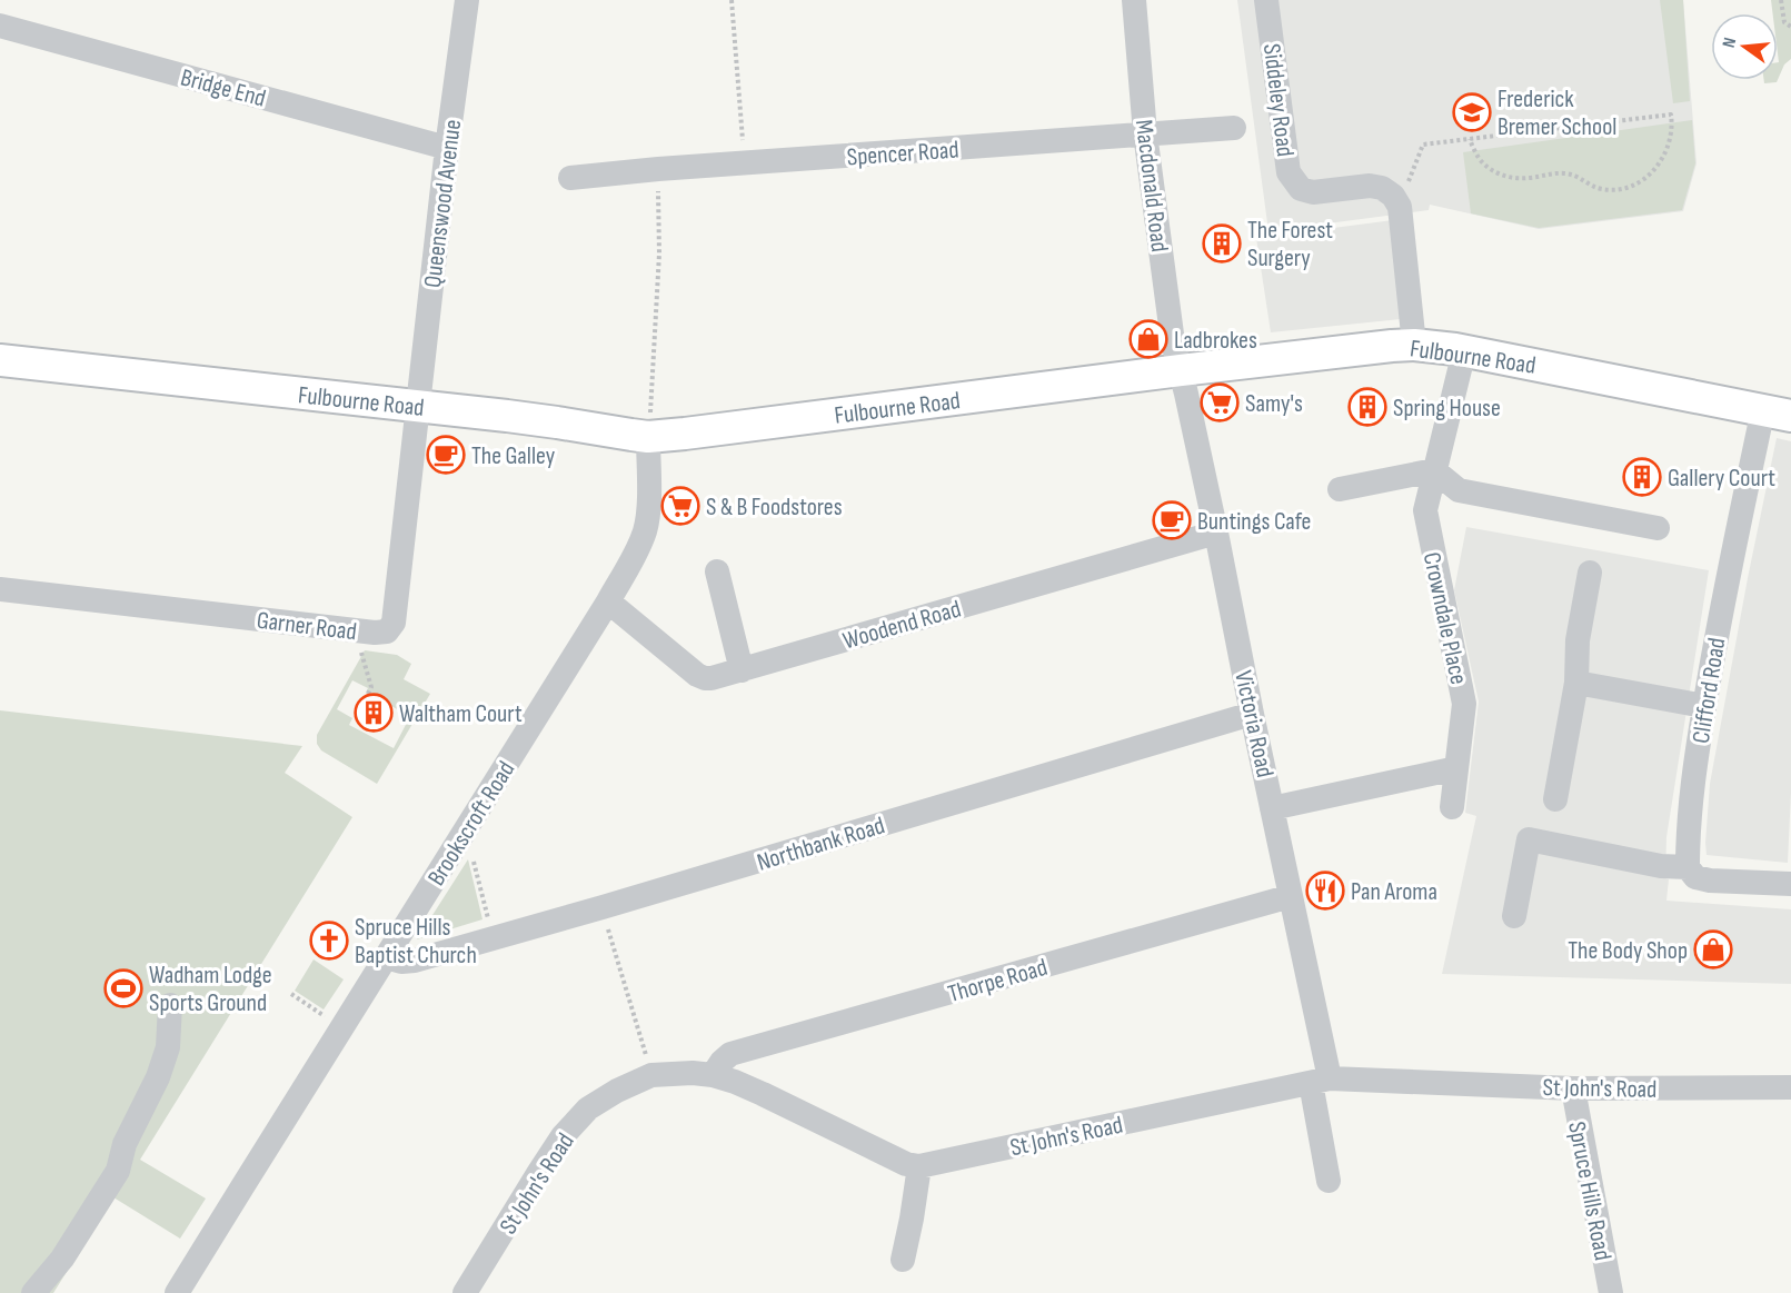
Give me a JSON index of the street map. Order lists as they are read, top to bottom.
{
  "streets": {
    "main road": ["Fulbourne Road"],
    "street": [
      "Bridge End",
      "Siddeley Road",
      "Spencer Road",
      "Macdonald Road",
      "Queenswood Avenue",
      "Crowndale Place",
      "Woodend Road",
      "Garner Road",
      "Clifford Road",
      "Victoria Road",
      "Brookscroft Road",
      "Northbank Road",
      "Thorpe Road",
      "St John's Road",
      "Spruce Hills Road"
    ]
  },
  "crossings": [
    ["Bridge End", "Queenswood Avenue"],
    ["Spencer Road", "Macdonald Road"],
    ["Macdonald Road", "Fulbourne Road"],
    ["Macdonald Road", "Victoria Road"],
    ["Queenswood Avenue", "Fulbourne Road"],
    ["Queenswood Avenue", "Garner Road"],
    ["Fulbourne Road", "Crowndale Place"],
    ["Fulbourne Road", "Garner Road"],
    ["Fulbourne Road", "Clifford Road"],
    ["Fulbourne Road", "Victoria Road"],
    ["Fulbourne Road", "Brookscroft Road"],
    ["Woodend Road", "Victoria Road"],
    ["Woodend Road", "Brookscroft Road"],
    ["Victoria Road", "Northbank Road"],
    ["Victoria Road", "Thorpe Road"],
    ["Victoria Road", "St John's Road"],
    ["Brookscroft Road", "Northbank Road"],
    ["Thorpe Road", "St John's Road"],
    ["St John's Road", "Spruce Hills Road"]
  ],
  "places": {
    "school or university": ["Frederick Bremer School"],
    "building": [
      "The Forest Surgery",
      "Spring House",
      "Gallery Court",
      "Waltham Court"
    ],
    "shop": ["Ladbrokes", "The Body Shop"],
    "supermarket": ["Samy's", "S & B Foodstores"],
    "cafe": ["The Galley", "Buntings Cafe"],
    "restaurant": ["Pan Aroma"],
    "church": ["Spruce Hills Baptist Church"],
    "sports": ["Wadham Lodge Sports Ground"]
  },
  "north": "left"
}
